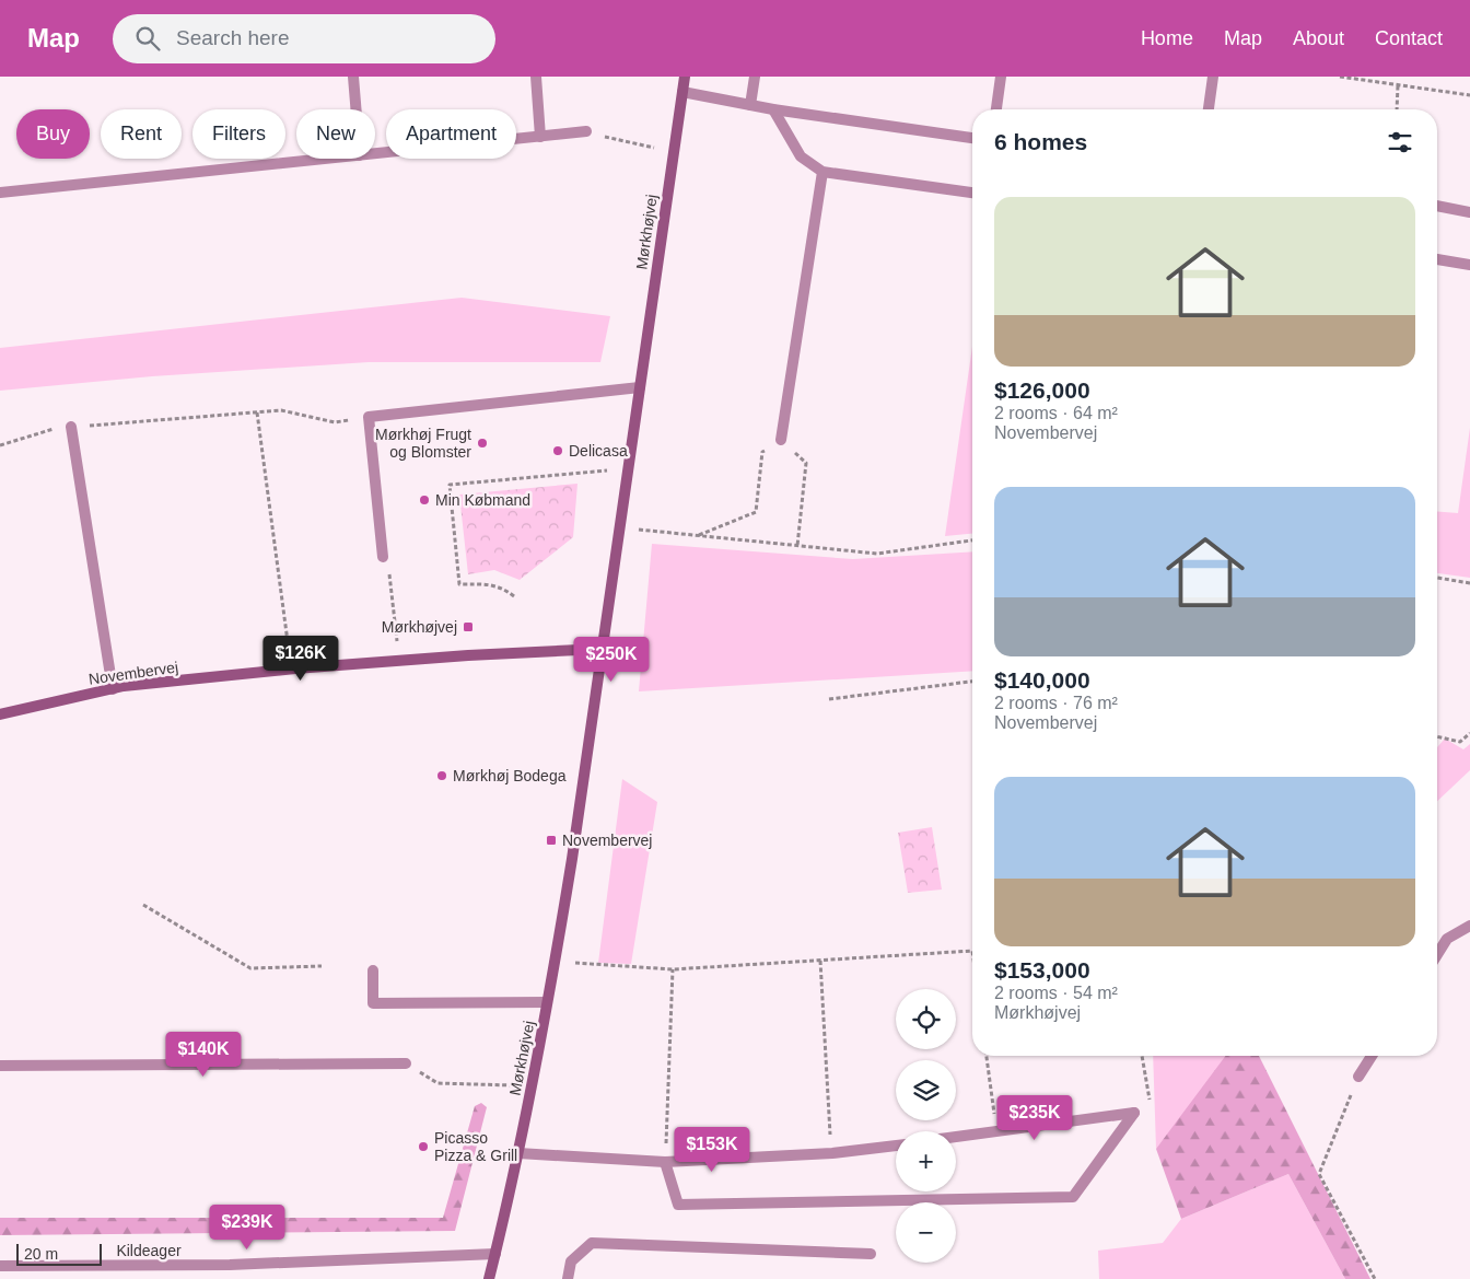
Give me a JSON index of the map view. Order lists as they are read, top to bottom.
{
  "streets": {
    "street": ["Mørkhøjvej", "Novembervej", "Kildeager"]
  },
  "crossings": [
    ["Mørkhøjvej", "Novembervej"],
    ["Mørkhøjvej", "Kildeager"]
  ],
  "places": {
    "other": [
      "Mørkhøj Frugt og Blomster",
      "Delicasa",
      "Min Købmand",
      "Mørkhøj Bodega",
      "Picasso Pizza & Grill"
    ],
    "transit": ["Mørkhøjvej", "Novembervej"]
  },
  "scale_bar": "20 m",
  "page": {
    "header": "Map",
    "search": "Search here",
    "nav": [
      "Home",
      "Map",
      "About",
      "Contact"
    ],
    "chip": [
      "Buy",
      "Rent",
      "Filters",
      "New",
      "Apartment"
    ],
    "heading": "6 homes",
    "list": [
      {
        "name": "$126,000",
        "note": "2 rooms · 64 m² · Novembervej"
      },
      {
        "name": "$140,000",
        "note": "2 rooms · 76 m² · Novembervej"
      },
      {
        "name": "$153,000",
        "note": "2 rooms · 54 m² · Mørkhøjvej"
      }
    ],
    "price": [
      "$126K",
      "$250K",
      "$140K",
      "$235K",
      "$153K",
      "$239K"
    ],
    "map_buttons": ["+", "−"],
    "scale": "20 m"
  }
}
